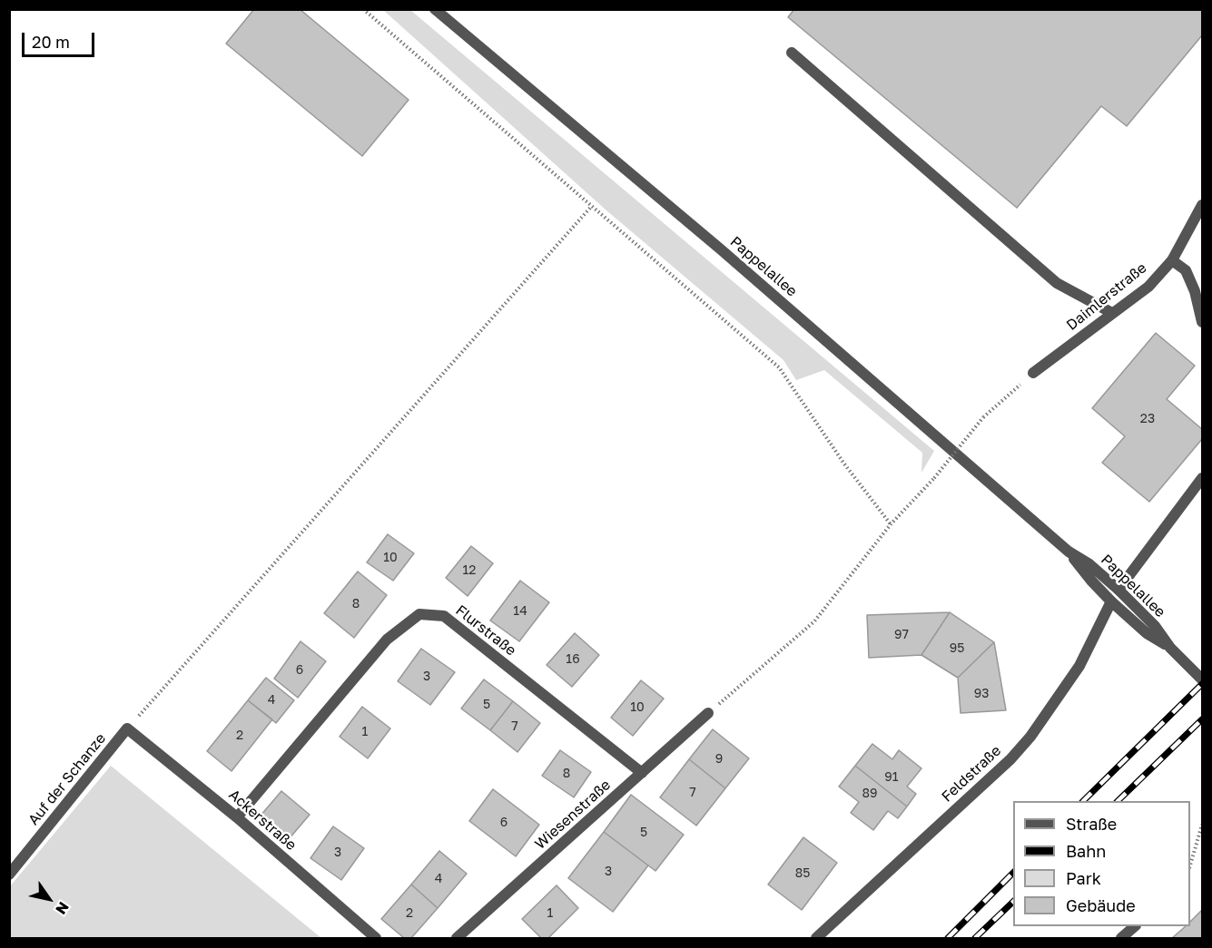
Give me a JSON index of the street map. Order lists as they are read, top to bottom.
{
  "streets": {
    "street": [
      "Pappelallee",
      "Daimlerstraße",
      "Flurstraße",
      "Feldstraße",
      "Auf der Schanze",
      "Wiesenstraße",
      "Ackerstraße"
    ]
  },
  "crossings": [
    ["Pappelallee", "Feldstraße"],
    ["Flurstraße", "Wiesenstraße"],
    ["Flurstraße", "Ackerstraße"],
    ["Auf der Schanze", "Ackerstraße"]
  ],
  "house_numbers": [
    "23",
    "10",
    "12",
    "8",
    "14",
    "97",
    "95",
    "16",
    "6",
    "3",
    "93",
    "4",
    "5",
    "10",
    "7",
    "1",
    "2",
    "9",
    "8",
    "91",
    "7",
    "89",
    "6",
    "5",
    "3",
    "3",
    "85",
    "4",
    "2",
    "1"
  ],
  "legend": [
    "Straße",
    "Bahn",
    "Park",
    "Gebäude"
  ],
  "scale_bar": "20 m",
  "north": "bottom right"
}
